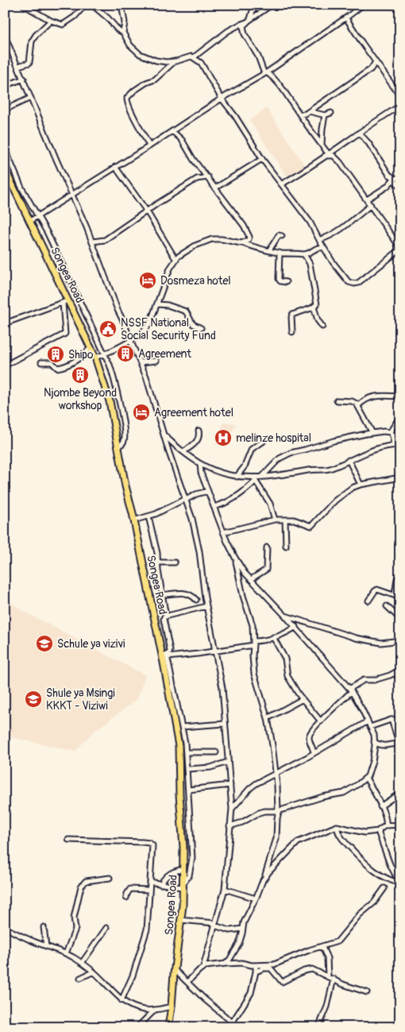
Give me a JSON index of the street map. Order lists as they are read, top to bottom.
{
  "streets": {
    "highway": ["Songea Road"]
  },
  "places": {
    "hotel": ["Dosmeza hotel", "Agreement hotel"],
    "public building": ["NSSF National Social Security Fund"],
    "building": ["Agreement", "Shipo", "Njombe Beyond workshop"],
    "hospital": ["melinze hospital"],
    "school or university": ["Schule ya vizivi", "Shule ya Msingi KKKT - Viziwi"]
  }
}
